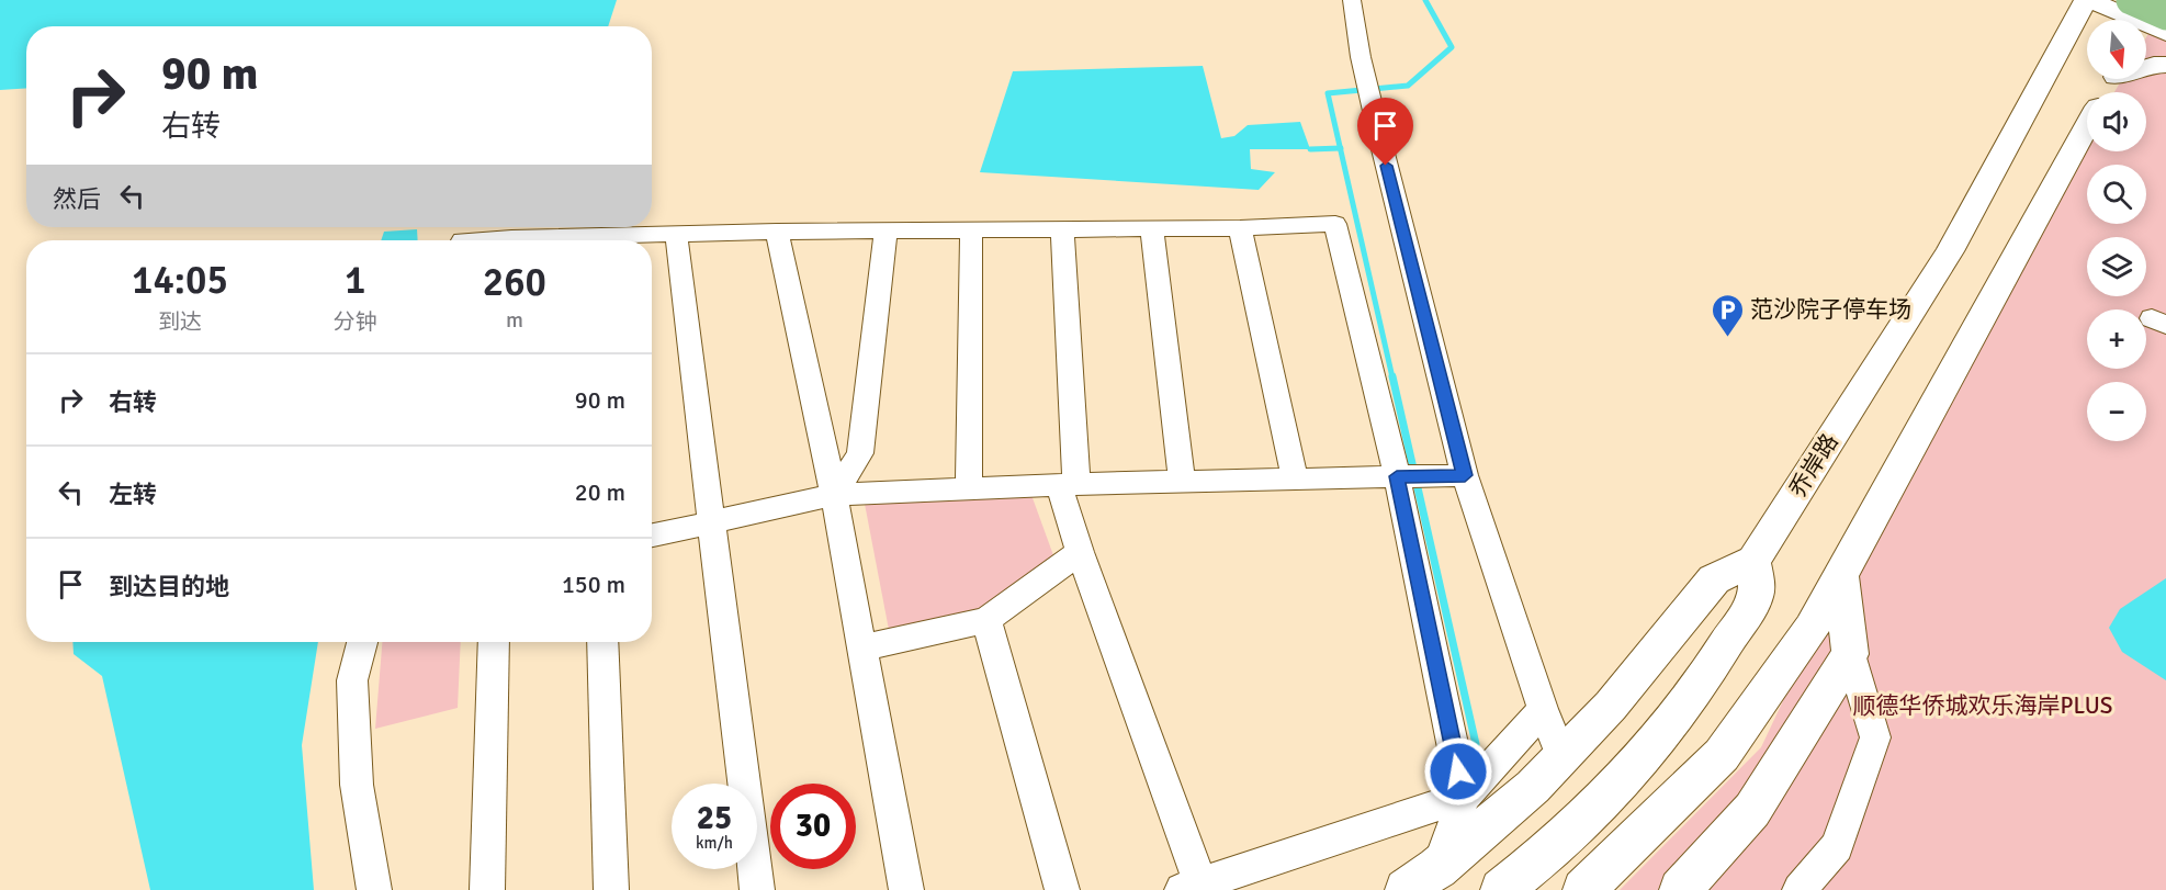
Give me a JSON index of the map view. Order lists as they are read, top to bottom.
{
  "streets": {
    "street": ["乔岸路"]
  },
  "parks": ["顺德华侨城欢乐海岸PLUS"],
  "places": {
    "parking": ["范沙院子停车场"]
  },
  "north": "bottom",
  "page": {
    "map_buttons": ["+", "−"],
    "turn": ["90 m", "右转"],
    "then": "然后",
    "eta": [
      "14:05",
      "到达",
      "1",
      "分钟",
      "260",
      "m"
    ],
    "list": [
      {
        "name": "右转",
        "value": "90 m"
      },
      {
        "name": "左转",
        "value": "20 m"
      },
      {
        "name": "到达目的地",
        "value": "150 m"
      }
    ],
    "speed": "25 km/h",
    "limit": "30"
  }
}
